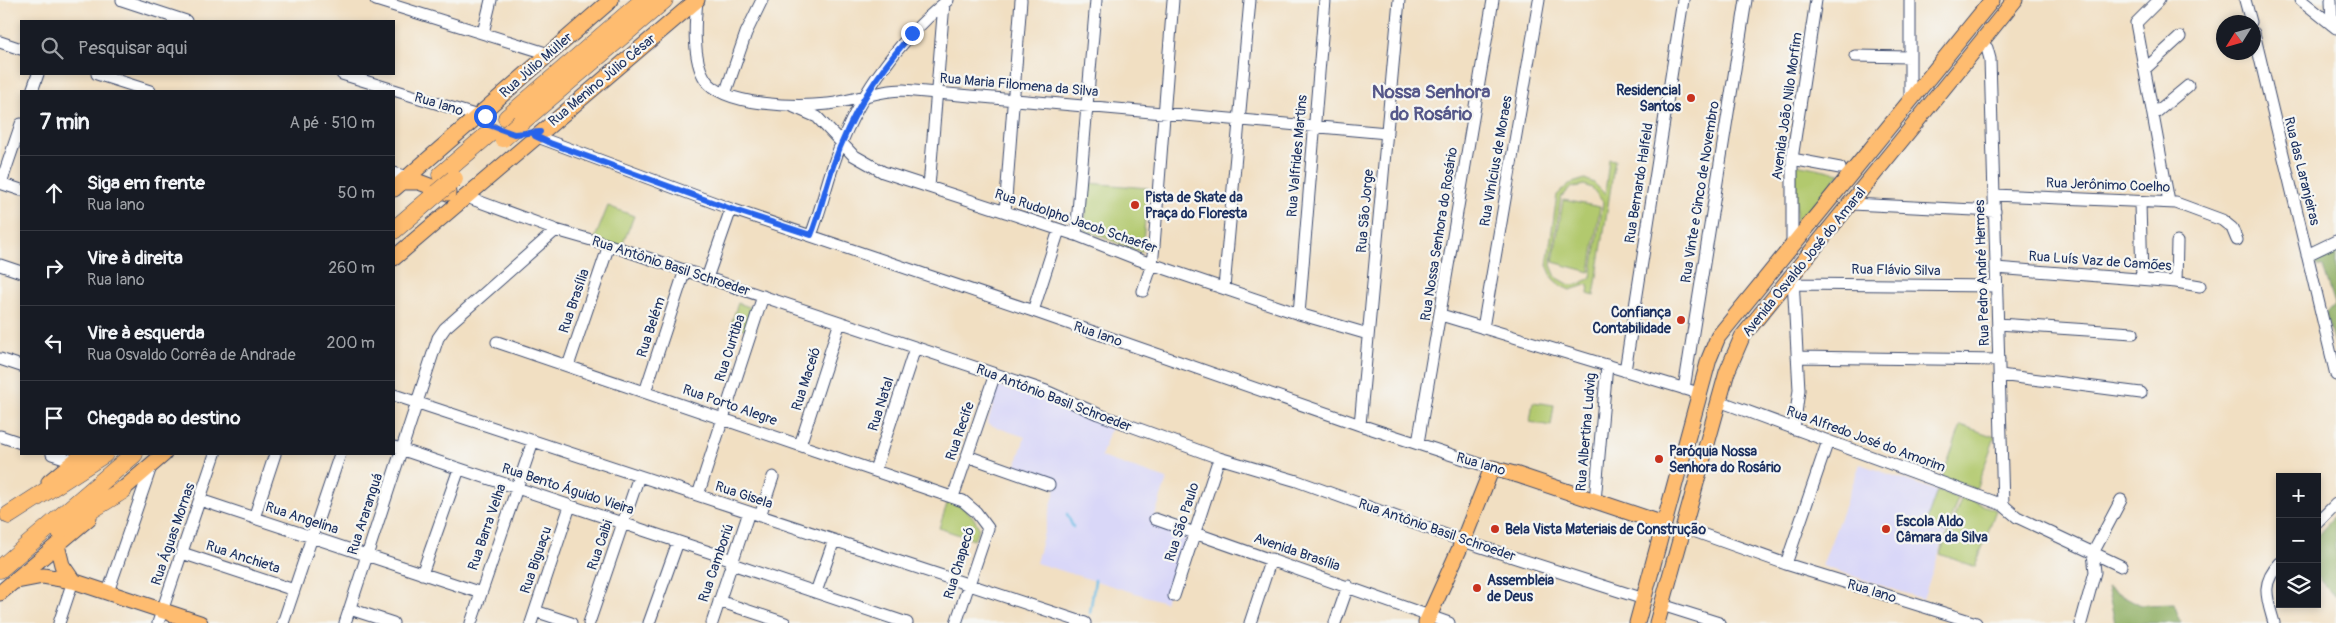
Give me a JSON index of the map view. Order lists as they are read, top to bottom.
{
  "streets": {
    "main road": [
      "Rua Júlio Müller",
      "Rua Menino Júlio César",
      "Rua Iano",
      "Avenida Osvaldo José do Amaral",
      "Rua Antônio Basil Schroeder"
    ],
    "street": [
      "Rua Maria Filomena da Silva",
      "Avenida João Nilo Morfim",
      "Rua Valfrides Martins",
      "Rua Vinícius de Moraes",
      "Rua das Laranjeiras",
      "Rua Bernardo Halfeld",
      "Rua Jerônimo Coelho",
      "Rua Vinte e Cinco de Novembro",
      "Rua São Jorge",
      "Rua Rudolpho Jacob Schaefer",
      "Rua Nossa Senhora do Rosário",
      "Rua Luís Vaz de Camões",
      "Rua Flávio Silva",
      "Rua Pedro André Hermes",
      "Rua Brasília",
      "Rua Belém",
      "Rua Curitiba",
      "Rua Maceió",
      "Rua Natal",
      "Rua Porto Alegre",
      "Rua Recife",
      "Rua Albertina Ludvig",
      "Rua Alfredo José do Amorim",
      "Rua Bento Águido Vieira",
      "Rua Gisela",
      "Rua Araranguá",
      "Rua Angelina",
      "Rua São Paulo",
      "Rua Barra Velha",
      "Rua Águas Mornas",
      "Rua Caibi",
      "Avenida Brasília",
      "Rua Anchieta",
      "Rua Biguaçu",
      "Rua Camboriú",
      "Rua Chapecó"
    ]
  },
  "crossings": [
    ["Rua Júlio Müller", "Rua Iano"],
    ["Rua Júlio Müller", "Rua Antônio Basil Schroeder"],
    ["Rua Menino Júlio César", "Rua Maria Filomena da Silva"],
    ["Rua Menino Júlio César", "Rua Iano"],
    ["Rua Menino Júlio César", "Rua Antônio Basil Schroeder"],
    ["Rua Maria Filomena da Silva", "Rua Valfrides Martins"],
    ["Rua Maria Filomena da Silva", "Rua São Jorge"],
    ["Rua Maria Filomena da Silva", "Rua Rudolpho Jacob Schaefer"],
    ["Rua Iano", "Rua São Jorge"],
    ["Rua Iano", "Rua Nossa Senhora do Rosário"],
    ["Rua Iano", "Avenida Osvaldo José do Amaral"],
    ["Rua Iano", "Rua Albertina Ludvig"],
    ["Avenida João Nilo Morfim", "Avenida Osvaldo José do Amaral"],
    ["Rua Valfrides Martins", "Rua Rudolpho Jacob Schaefer"],
    ["Rua Jerônimo Coelho", "Rua Pedro André Hermes"],
    ["Rua São Jorge", "Rua Rudolpho Jacob Schaefer"],
    ["Rua Luís Vaz de Camões", "Rua Pedro André Hermes"],
    ["Avenida Osvaldo José do Amaral", "Rua Antônio Basil Schroeder"],
    ["Avenida Osvaldo José do Amaral", "Rua Flávio Silva"],
    ["Avenida Osvaldo José do Amaral", "Rua Pedro André Hermes"],
    ["Avenida Osvaldo José do Amaral", "Rua Alfredo José do Amorim"],
    ["Rua Antônio Basil Schroeder", "Rua Brasília"],
    ["Rua Antônio Basil Schroeder", "Rua Belém"],
    ["Rua Antônio Basil Schroeder", "Rua Curitiba"],
    ["Rua Antônio Basil Schroeder", "Rua Maceió"],
    ["Rua Antônio Basil Schroeder", "Rua Natal"],
    ["Rua Antônio Basil Schroeder", "Rua Recife"],
    ["Rua Antônio Basil Schroeder", "Rua Araranguá"],
    ["Rua Antônio Basil Schroeder", "Rua São Paulo"],
    ["Rua Flávio Silva", "Rua Pedro André Hermes"],
    ["Rua Pedro André Hermes", "Rua Alfredo José do Amorim"],
    ["Rua Brasília", "Rua Porto Alegre"],
    ["Rua Belém", "Rua Porto Alegre"],
    ["Rua Curitiba", "Rua Porto Alegre"],
    ["Rua Curitiba", "Rua Gisela"],
    ["Rua Maceió", "Rua Porto Alegre"],
    ["Rua Natal", "Rua Porto Alegre"],
    ["Rua Porto Alegre", "Rua Recife"],
    ["Rua Porto Alegre", "Rua Chapecó"],
    ["Rua Recife", "Rua Chapecó"],
    ["Rua Bento Águido Vieira", "Rua Araranguá"],
    ["Rua Bento Águido Vieira", "Rua Barra Velha"],
    ["Rua Bento Águido Vieira", "Rua Caibi"],
    ["Rua Bento Águido Vieira", "Rua Biguaçu"],
    ["Rua Bento Águido Vieira", "Rua Camboriú"],
    ["Rua Gisela", "Rua Araranguá"],
    ["Rua Gisela", "Rua Barra Velha"],
    ["Rua Gisela", "Rua Caibi"],
    ["Rua Gisela", "Rua Camboriú"],
    ["Rua Gisela", "Rua Chapecó"],
    ["Rua Araranguá", "Rua Angelina"],
    ["Rua Angelina", "Rua Barra Velha"],
    ["Rua Angelina", "Rua Águas Mornas"],
    ["Rua São Paulo", "Avenida Brasília"],
    ["Rua Águas Mornas", "Rua Anchieta"]
  ],
  "districts": ["Nossa Senhora do Rosário"],
  "places": [
    "Residencial Santos",
    "Pista de Skate da Praça do Floresta",
    "Confiança Contabilidade",
    "Paróquia Nossa Senhora do Rosário",
    "Bela Vista Materiais de Construção",
    "Escola Aldo Câmara da Silva",
    "Assembleia de Deus"
  ],
  "north": "bottom left",
  "page": {
    "search": "Pesquisar aqui",
    "heading": ["7 min", "A pé · 510 m"],
    "list": [
      ["Siga em frente", "Rua Iano", "50 m"],
      ["Vire à direita", "Rua Iano", "260 m"],
      ["Vire à esquerda", "Rua Osvaldo Corrêa de Andrade", "200 m"],
      "Chegada ao destino"
    ],
    "map_buttons": ["+", "−"]
  }
}
